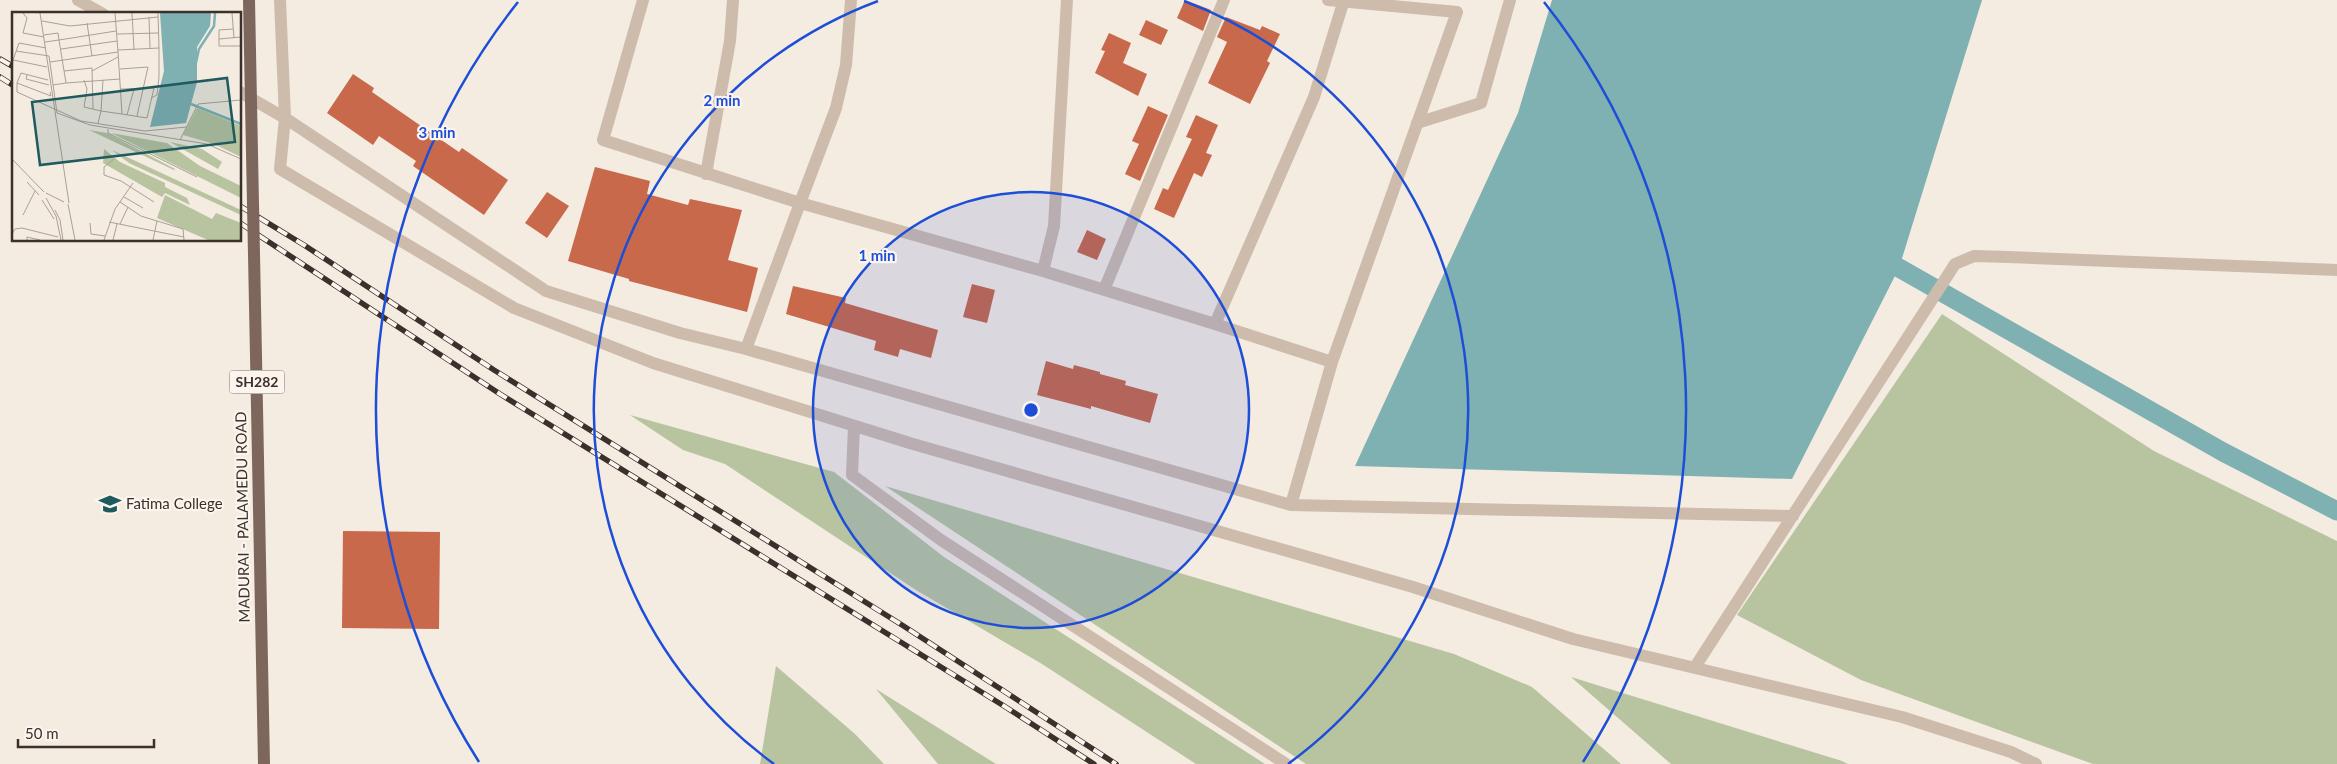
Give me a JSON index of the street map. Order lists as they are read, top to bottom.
{
  "streets": {
    "main road": ["SH282", "MADURAI - PALAMEDU ROAD"]
  },
  "places": {
    "school or university": ["Fatima College"]
  },
  "scale_bar": "50 m",
  "rings": ["2 min", "3 min", "1 min"]
}
